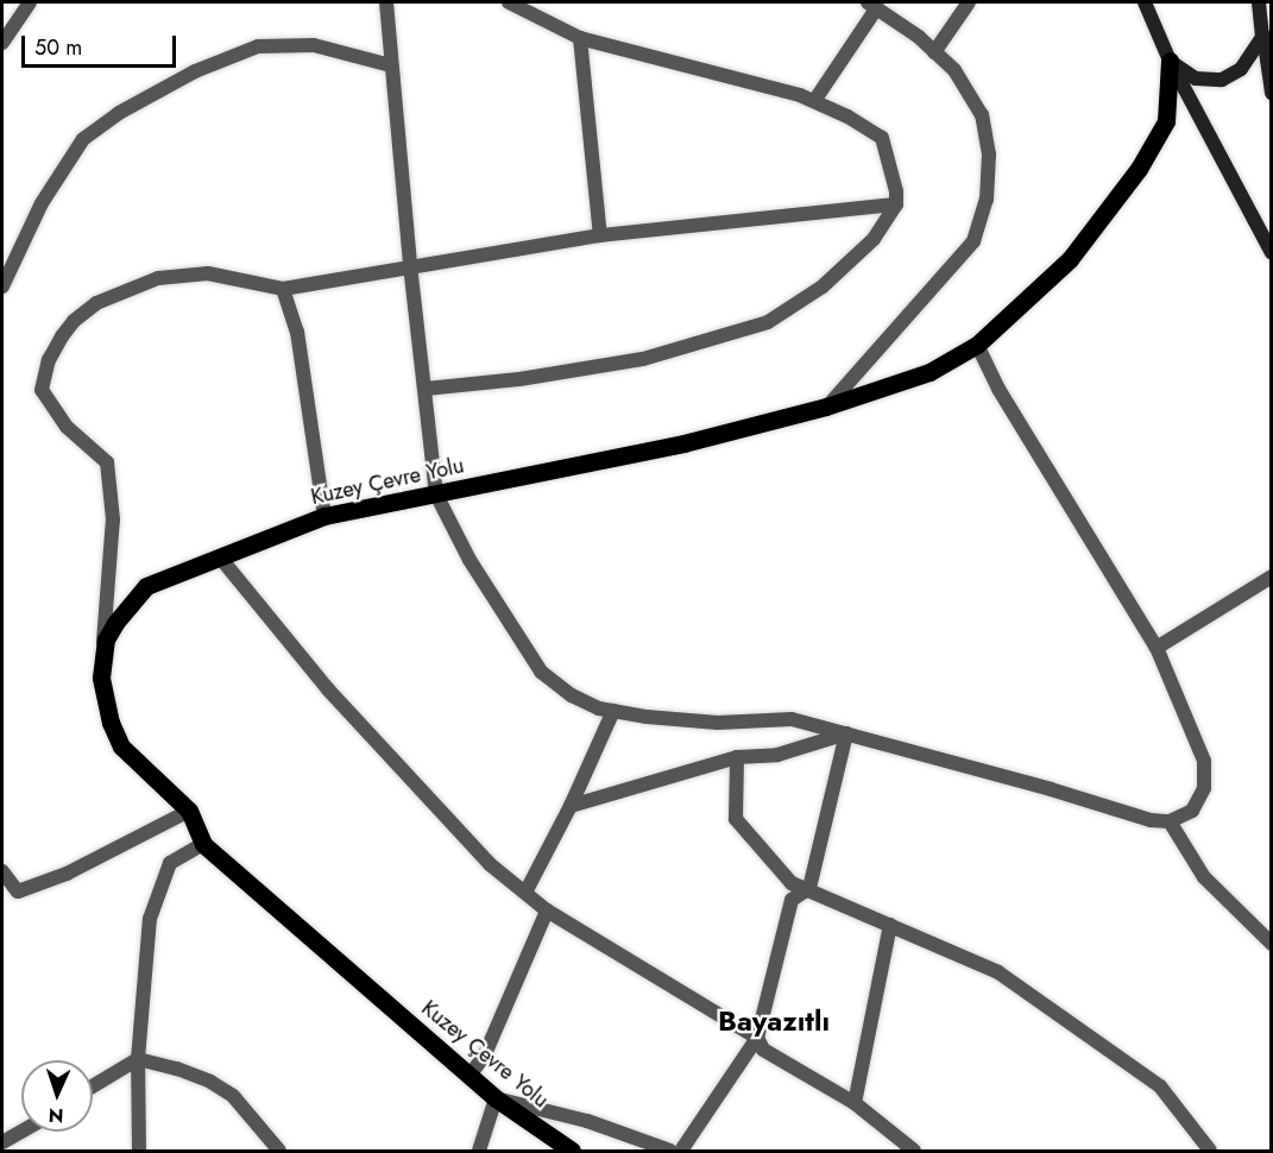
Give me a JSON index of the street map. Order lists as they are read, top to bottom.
{
  "streets": {
    "main road": ["Kuzey Çevre Yolu"]
  },
  "districts": ["Bayazıtlı"],
  "scale_bar": "50 m",
  "north": "bottom"
}
